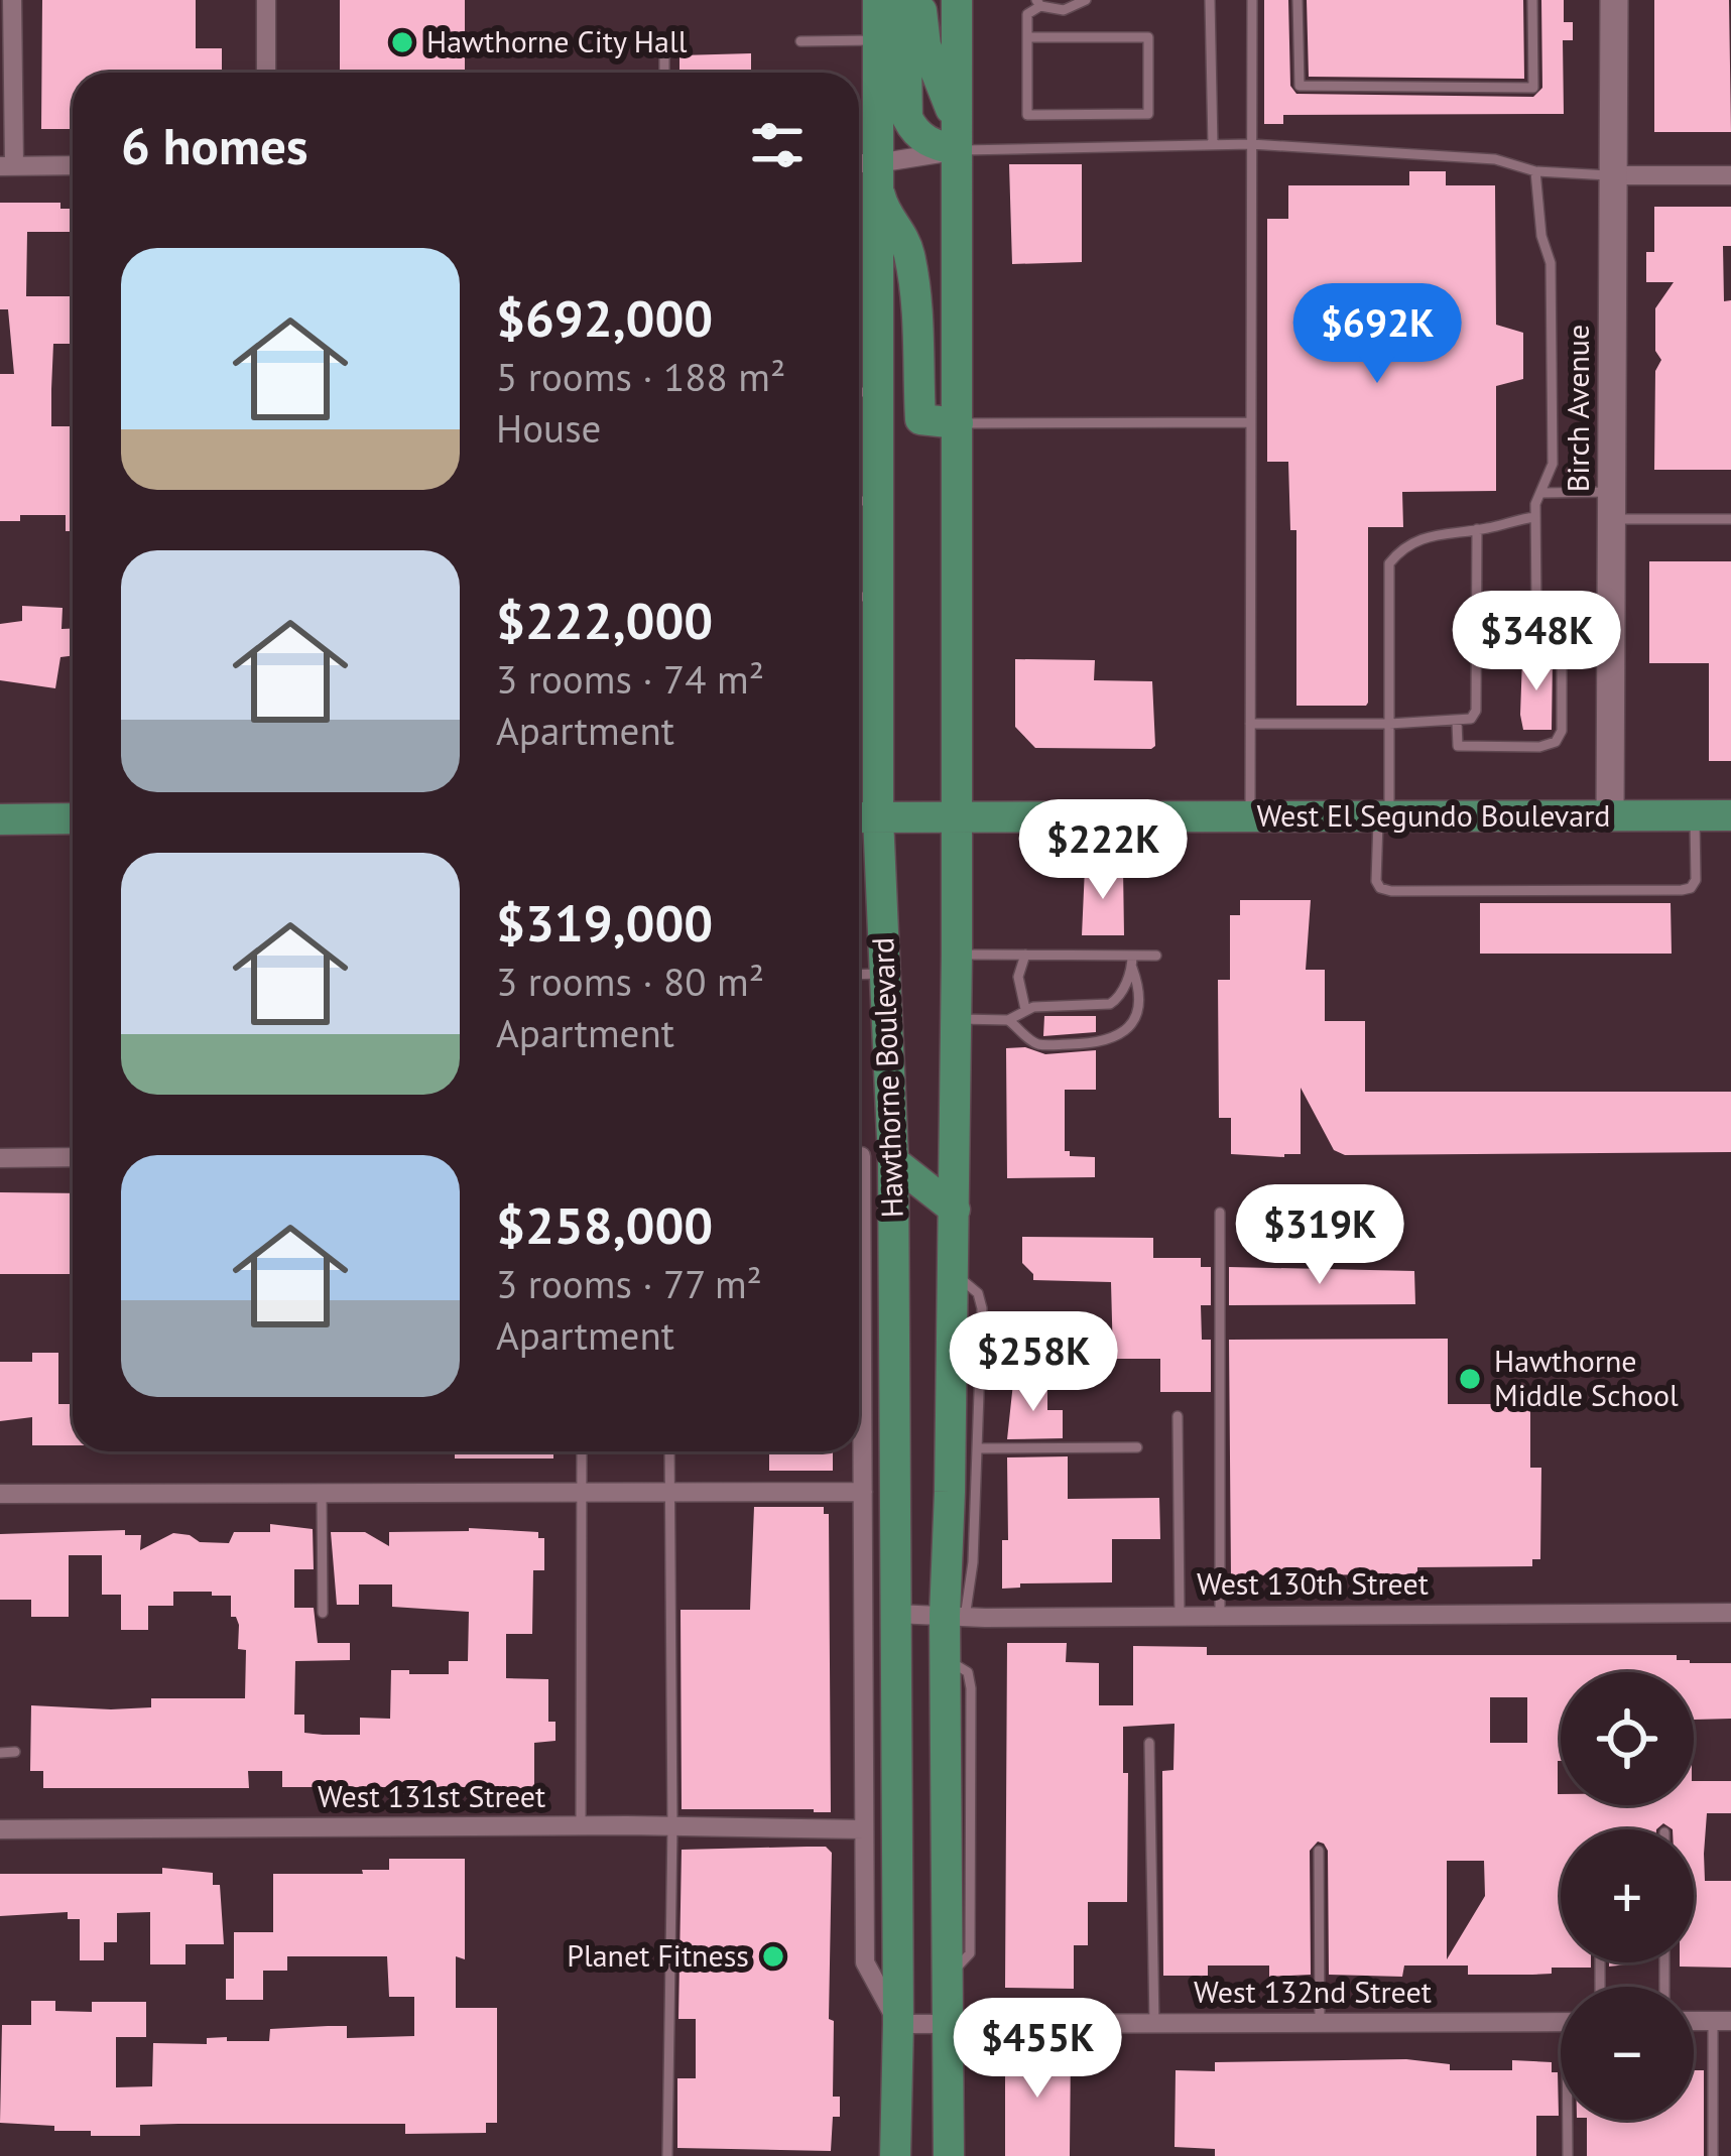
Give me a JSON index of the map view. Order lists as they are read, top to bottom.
{
  "streets": {
    "main road": ["West El Segundo Boulevard", "Hawthorne Boulevard"],
    "street": [
      "Birch Avenue",
      "West 130th Street",
      "West 131st Street",
      "West 132nd Street"
    ]
  },
  "crossings": [
    ["Birch Avenue", "West El Segundo Boulevard"],
    ["West El Segundo Boulevard", "Hawthorne Boulevard"],
    ["Hawthorne Boulevard", "West 130th Street"],
    ["Hawthorne Boulevard", "West 132nd Street"]
  ],
  "places": ["Hawthorne City Hall", "Hawthorne Middle School", "Planet Fitness"],
  "page": {
    "heading": "6 homes",
    "list": [
      {
        "name": "$692,000",
        "note": "5 rooms · 188 m² · House"
      },
      {
        "name": "$222,000",
        "note": "3 rooms · 74 m² · Apartment"
      },
      {
        "name": "$319,000",
        "note": "3 rooms · 80 m² · Apartment"
      },
      {
        "name": "$258,000",
        "note": "3 rooms · 77 m² · Apartment"
      }
    ],
    "price": [
      "$692K",
      "$348K",
      "$222K",
      "$319K",
      "$258K",
      "$455K"
    ],
    "map_buttons": ["+", "−"]
  }
}
